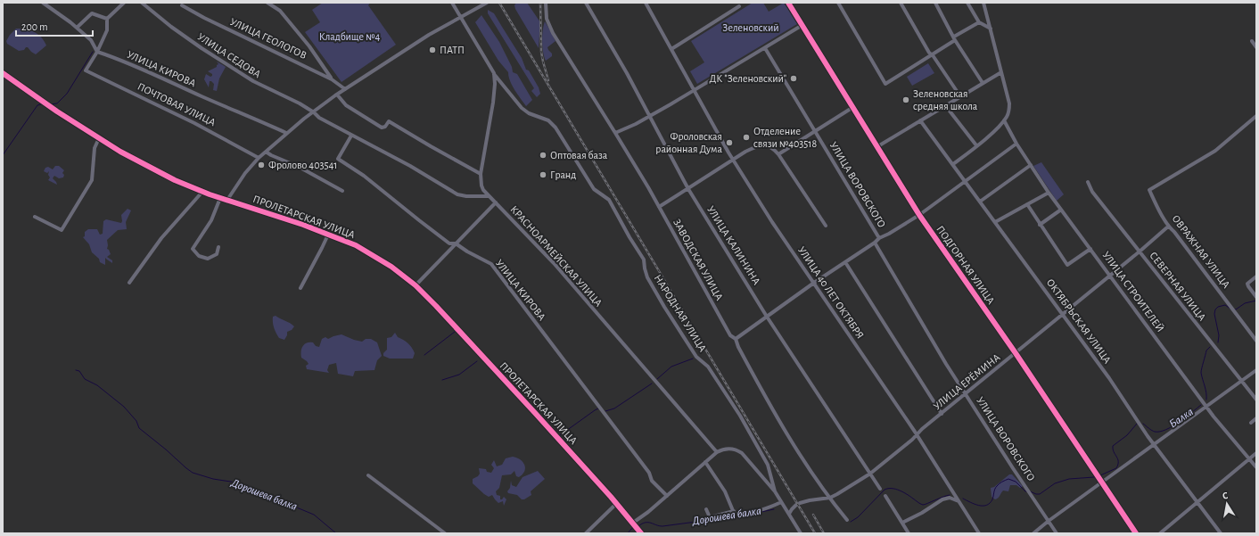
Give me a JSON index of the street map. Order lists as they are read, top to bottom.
{
  "streets": {
    "street": [
      "УЛИЦА ГЕОЛОГОВ",
      "УЛИЦА СЕДОВА",
      "УЛИЦА КИРОВА",
      "ПОЧТОВАЯ УЛИЦА",
      "УЛИЦА ВОРОВСКОГО",
      "ПРОЛЕТАРСКАЯ УЛИЦА",
      "УЛИЦА КАЛИНИНА",
      "ОВРАЖНАЯ УЛИЦА",
      "КРАСНОАРМЕЙСКАЯ УЛИЦА",
      "ЗАВОДСКАЯ УЛИЦА",
      "ПОДГОРНАЯ УЛИЦА",
      "СЕВЕРНАЯ УЛИЦА",
      "УЛИЦА СТРОИТЕЛЕЙ",
      "УЛИЦА 40 ЛЕТ ОКТЯБРЯ",
      "НАРОДНАЯ УЛИЦА",
      "ОКТЯБРЬСКАЯ УЛИЦА",
      "УЛИЦА ЕРЁМИНА"
    ]
  },
  "crossings": [
    ["УЛИЦА КИРОВА", "ПОЧТОВАЯ УЛИЦА"],
    ["УЛИЦА ВОРОВСКОГО", "УЛИЦА ЕРЁМИНА"],
    ["УЛИЦА КАЛИНИНА", "УЛИЦА ЕРЁМИНА"],
    ["ОВРАЖНАЯ УЛИЦА", "УЛИЦА ЕРЁМИНА"],
    ["КРАСНОАРМЕЙСКАЯ УЛИЦА", "НАРОДНАЯ УЛИЦА"],
    ["ЗАВОДСКАЯ УЛИЦА", "УЛИЦА ЕРЁМИНА"],
    ["ПОДГОРНАЯ УЛИЦА", "УЛИЦА ЕРЁМИНА"],
    ["СЕВЕРНАЯ УЛИЦА", "УЛИЦА ЕРЁМИНА"],
    ["УЛИЦА СТРОИТЕЛЕЙ", "УЛИЦА ЕРЁМИНА"],
    ["УЛИЦА 40 ЛЕТ ОКТЯБРЯ", "УЛИЦА ЕРЁМИНА"],
    ["НАРОДНАЯ УЛИЦА", "УЛИЦА ЕРЁМИНА"],
    ["ОКТЯБРЬСКАЯ УЛИЦА", "УЛИЦА ЕРЁМИНА"]
  ],
  "water": ["Балка", "Дорошева балка"],
  "parks": ["Зеленовский", "Кладбище №4"],
  "places": [
    "ПАТП",
    "ДК \"Зеленовский\"",
    "Зеленовская средняя школа",
    "Отделение связи №403518",
    "Фроловская районная Дума",
    "Оптовая база",
    "Фролово 403541",
    "Гранд"
  ],
  "scale_bar": "200 m",
  "north": "top"
}
